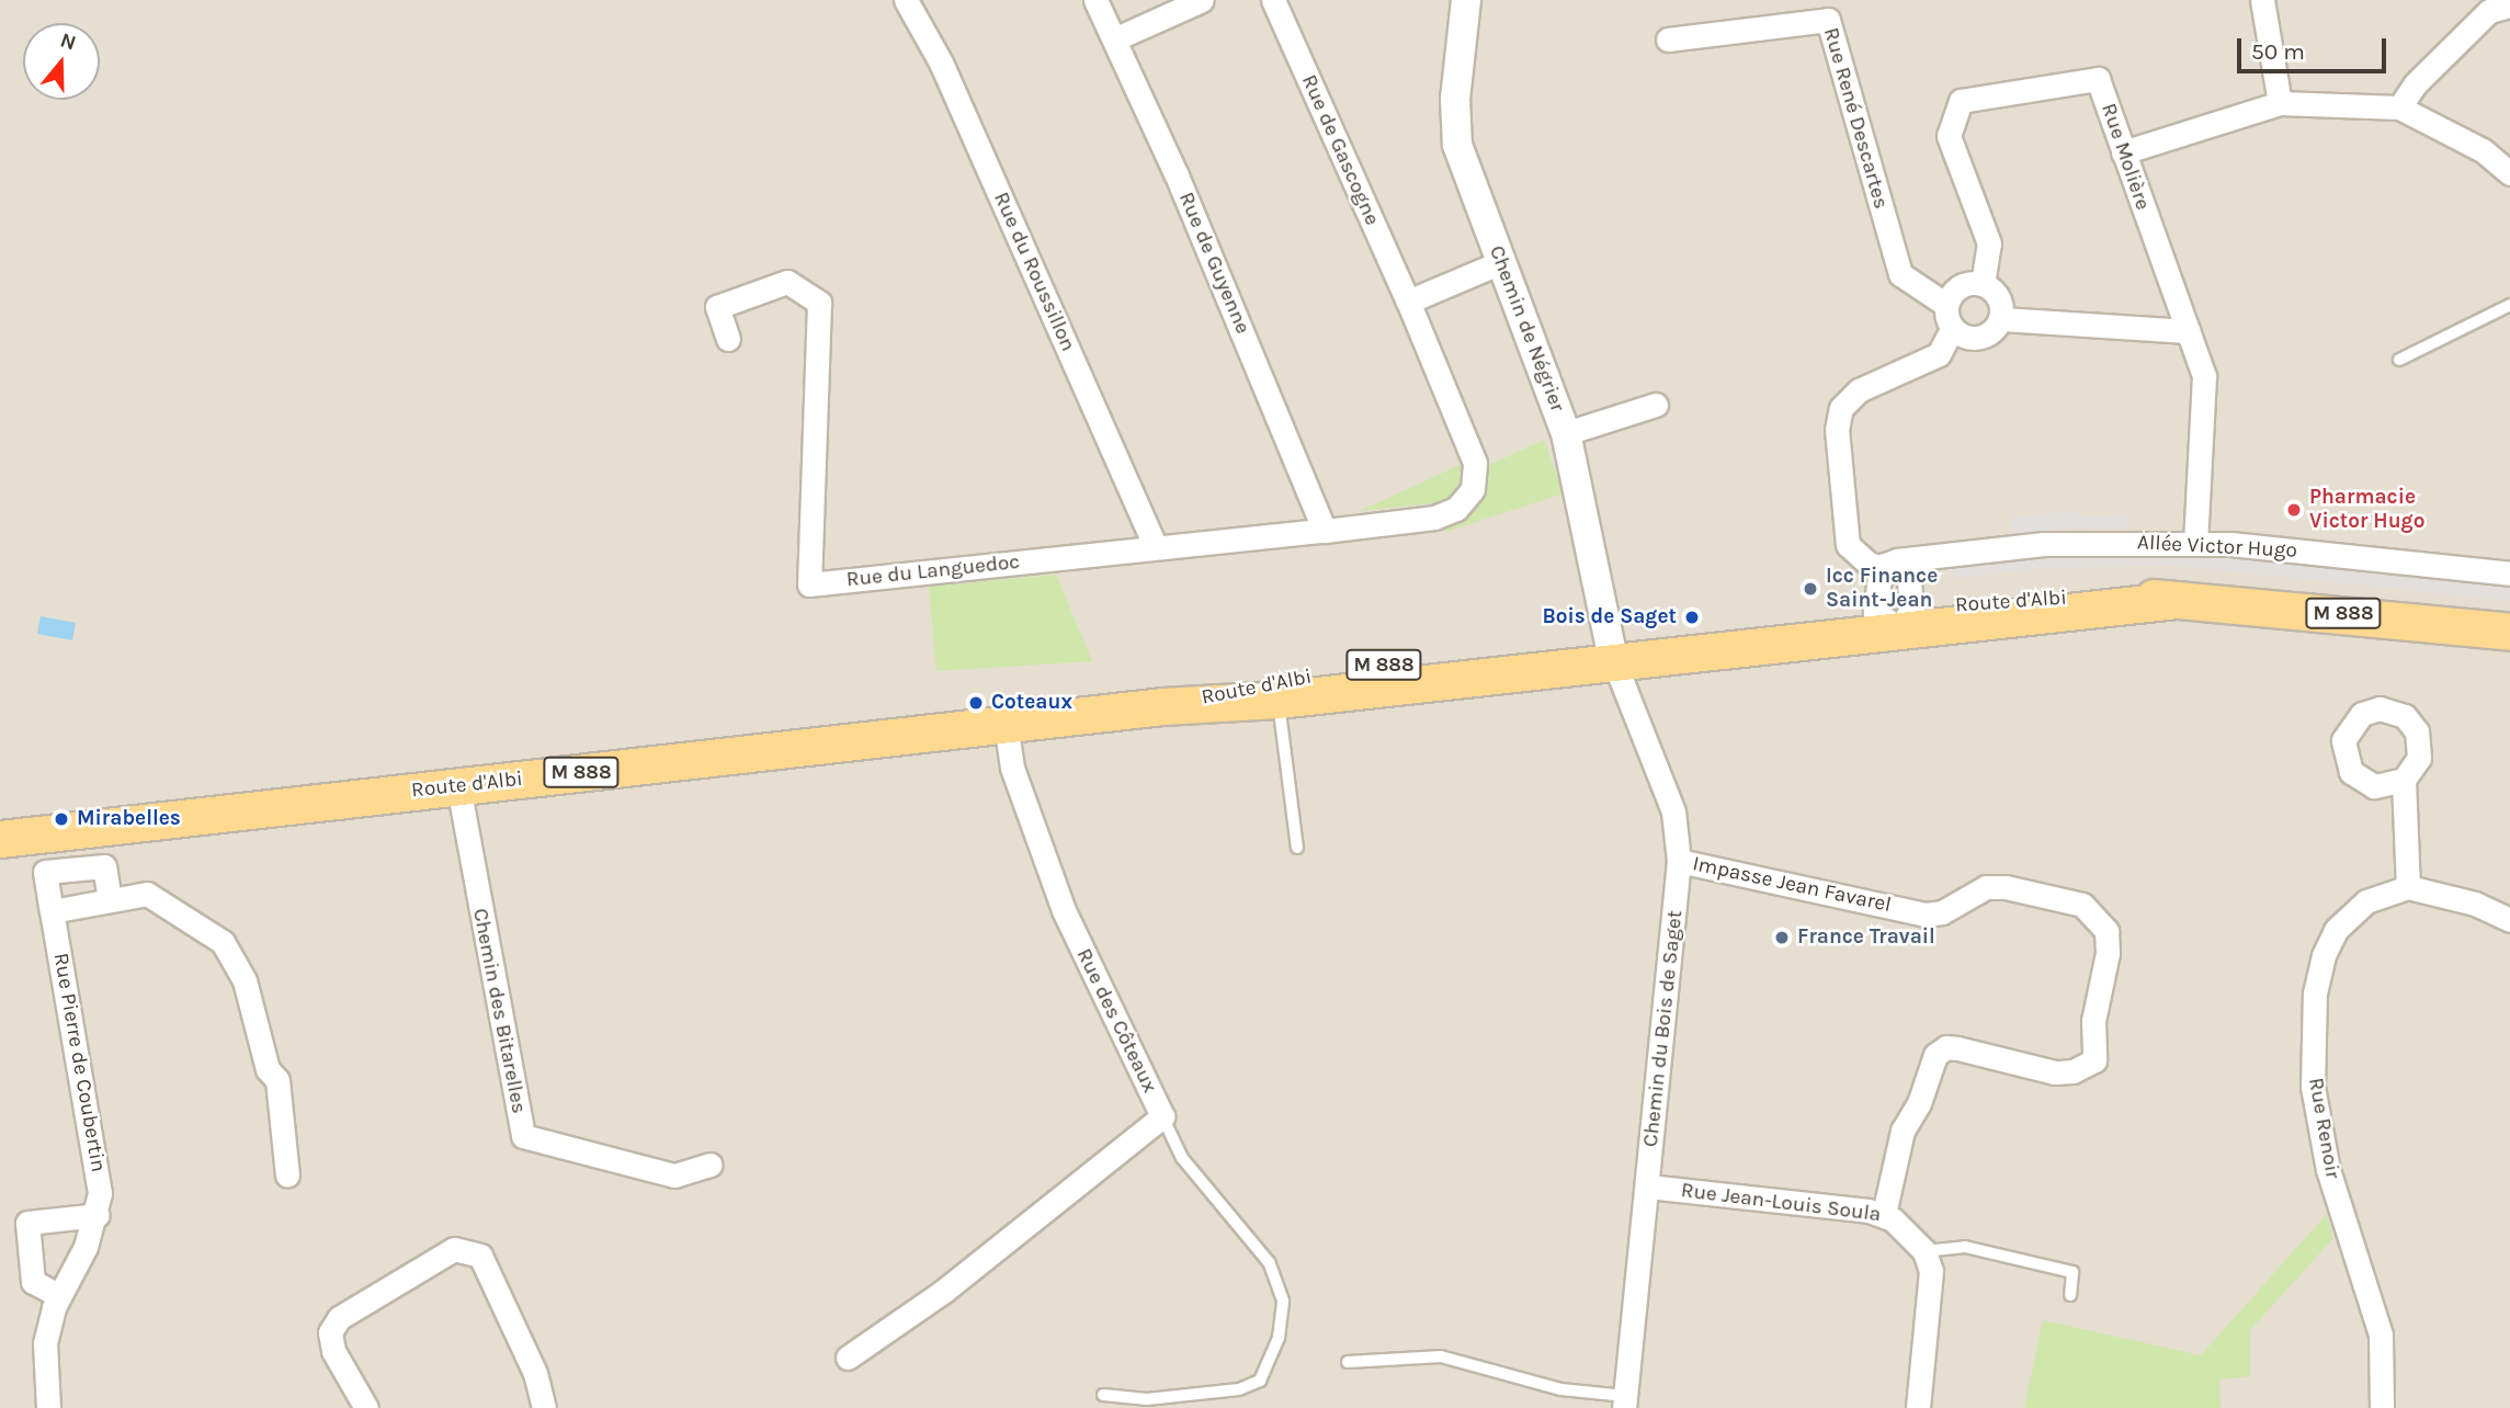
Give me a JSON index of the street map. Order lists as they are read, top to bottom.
{
  "streets": {
    "main road": ["Route d'Albi", "M 888"],
    "street": [
      "Rue René Descartes",
      "Rue de Gascogne",
      "Rue Molière",
      "Rue de Guyenne",
      "Rue du Roussillon",
      "Chemin de Négrier",
      "Allée Victor Hugo",
      "Rue du Languedoc",
      "Impasse Jean Favarel",
      "Chemin des Bitarelles",
      "Rue des Côteaux",
      "Chemin du Bois de Saget",
      "Rue Pierre de Coubertin",
      "Rue Renoir",
      "Rue Jean-Louis Soula"
    ]
  },
  "crossings": [
    ["Rue René Descartes", "Rue Molière"],
    ["Rue de Gascogne", "Rue du Languedoc"],
    ["Rue Molière", "Allée Victor Hugo"],
    ["Rue de Guyenne", "Rue du Languedoc"],
    ["Rue du Roussillon", "Rue du Languedoc"],
    ["Chemin de Négrier", "Route d'Albi"],
    ["Chemin de Négrier", "Chemin du Bois de Saget"],
    ["Allée Victor Hugo", "Route d'Albi"],
    ["Route d'Albi", "Chemin des Bitarelles"],
    ["Route d'Albi", "Rue des Côteaux"],
    ["Route d'Albi", "Chemin du Bois de Saget"],
    ["Impasse Jean Favarel", "Chemin du Bois de Saget"],
    ["Impasse Jean Favarel", "Rue Jean-Louis Soula"],
    ["Chemin du Bois de Saget", "Rue Jean-Louis Soula"]
  ],
  "places": [
    "Pharmacie Victor Hugo",
    "Icc Finance Saint-Jean",
    "Bois de Saget",
    "Coteaux",
    "Mirabelles",
    "France Travail"
  ],
  "scale_bar": "50 m",
  "north": "top"
}
